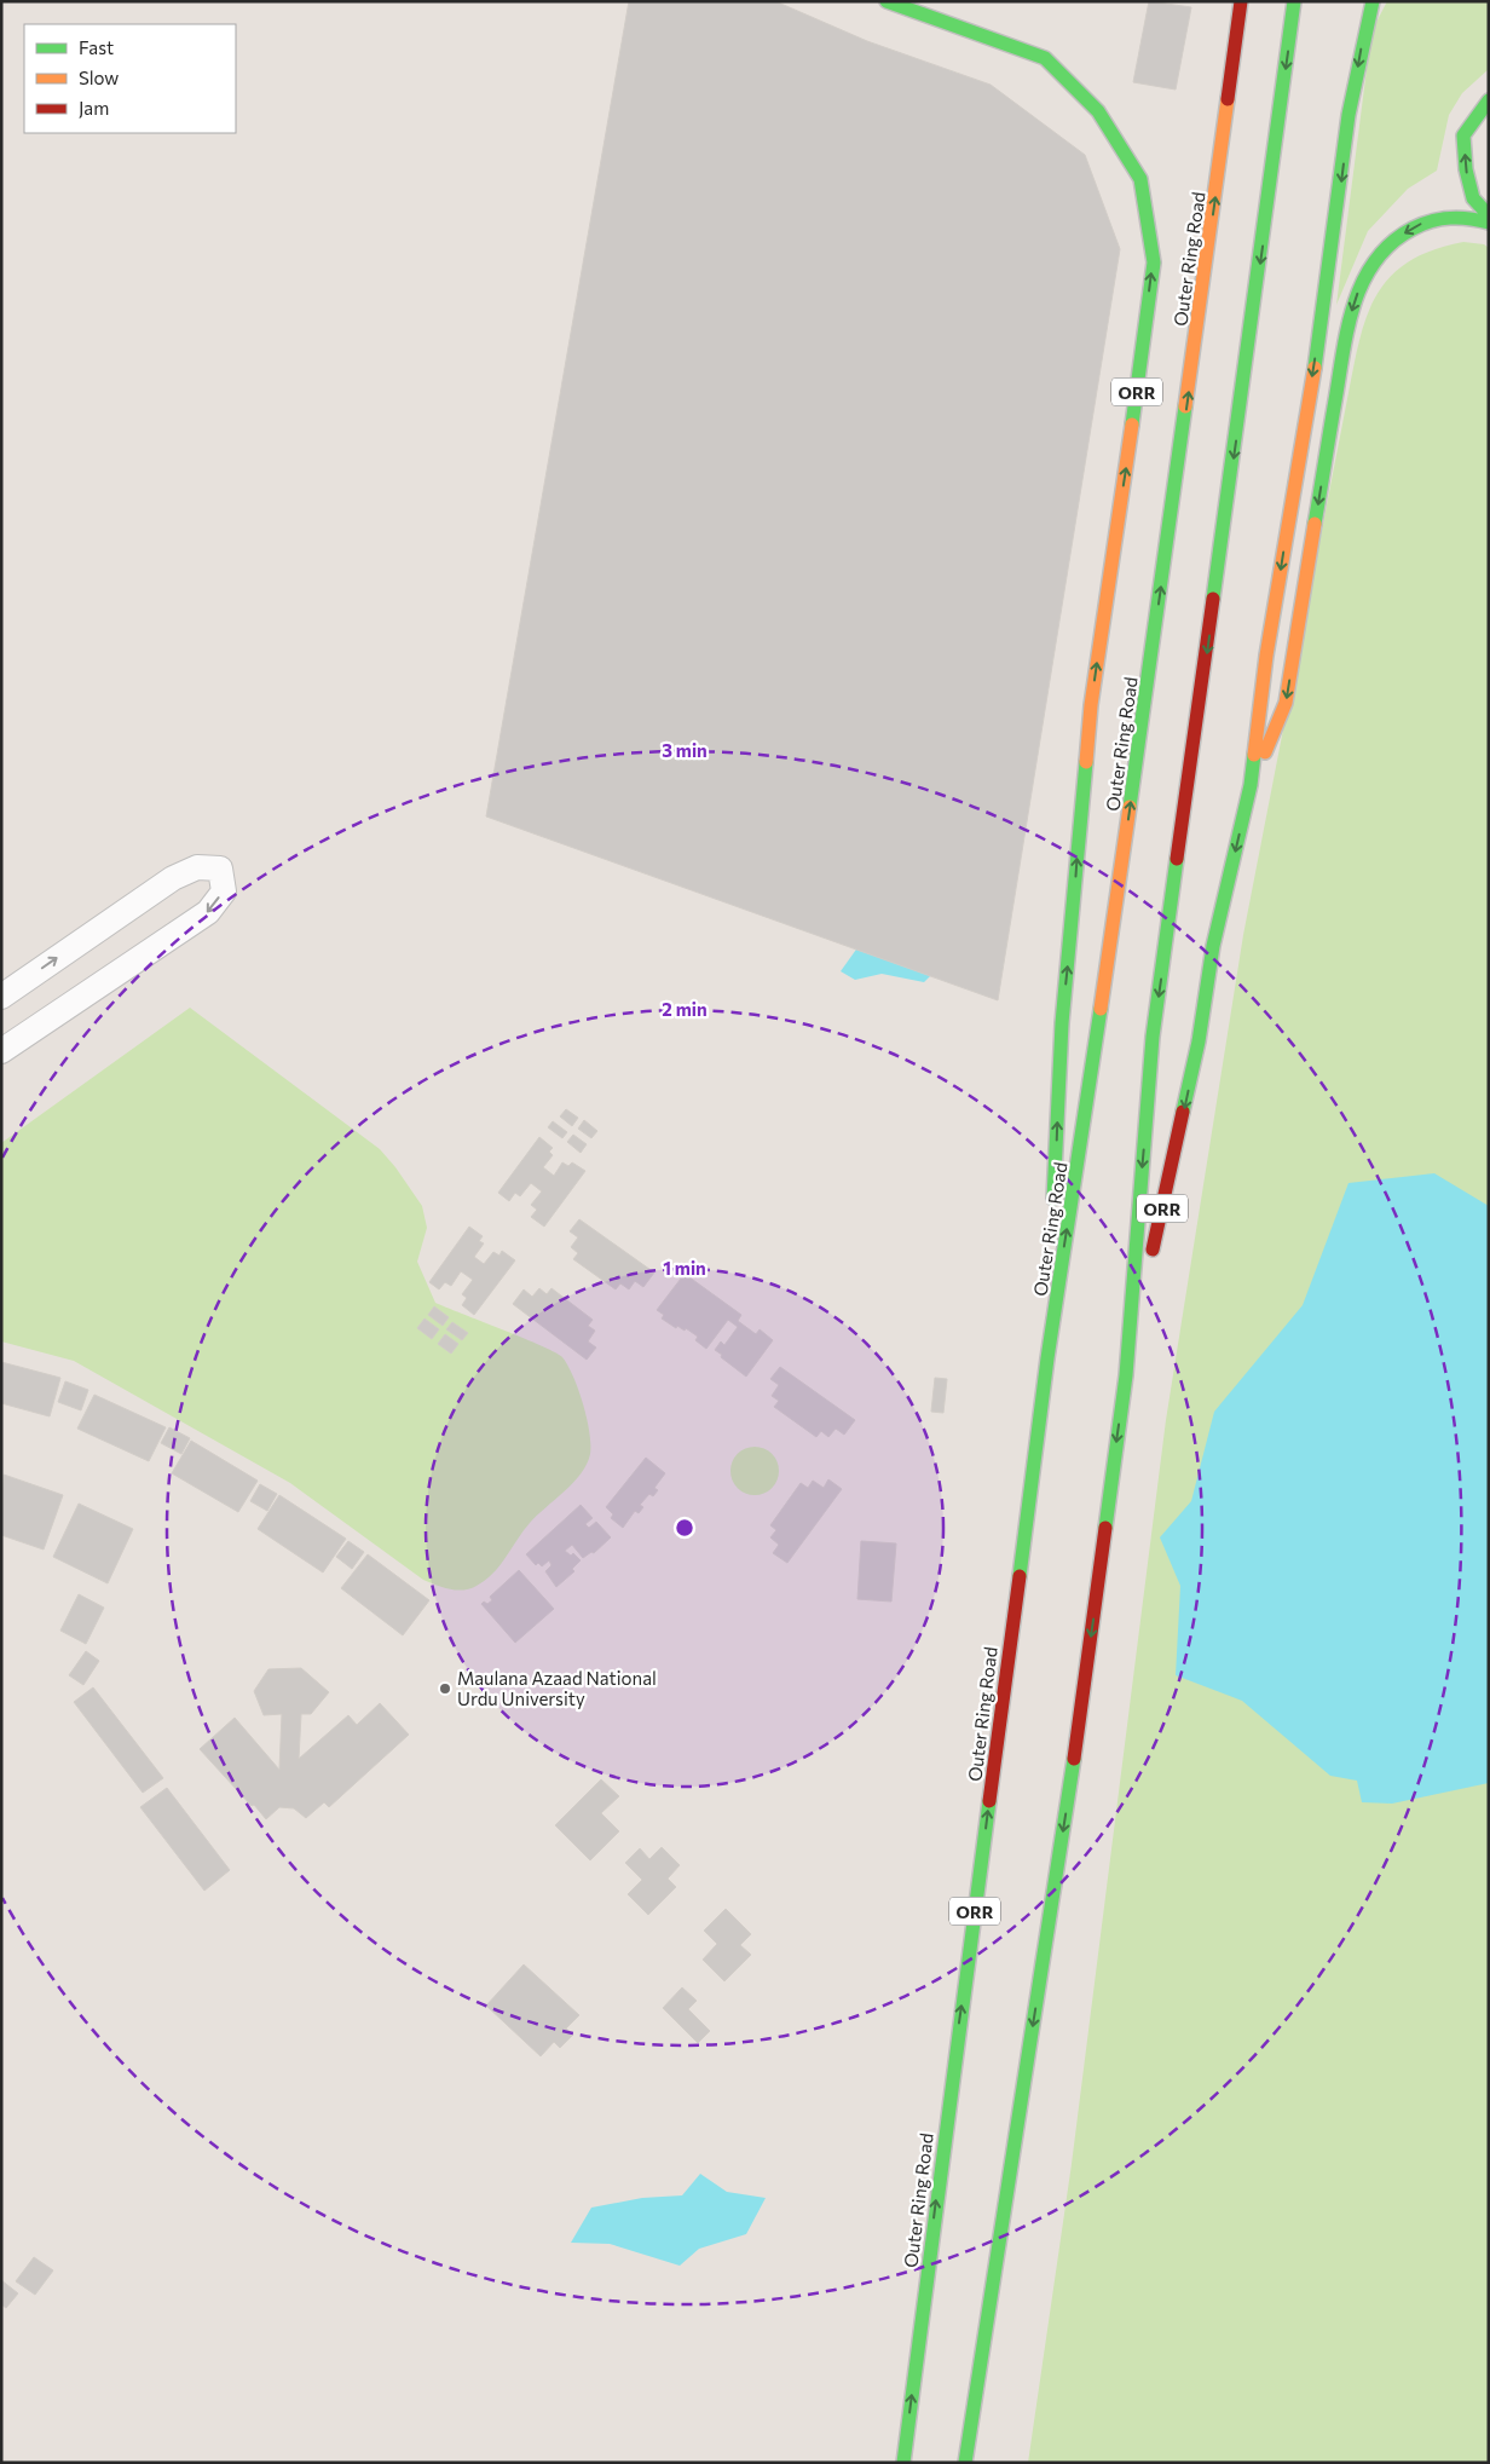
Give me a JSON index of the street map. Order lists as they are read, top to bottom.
{
  "streets": {
    "main road": ["Outer Ring Road", "ORR"]
  },
  "crossings": [
    ["Outer Ring Road", "ORR"]
  ],
  "places": ["Maulana Azaad National Urdu University"],
  "legend": ["Fast", "Slow", "Jam"],
  "rings": ["3 min", "2 min", "1 min"]
}
